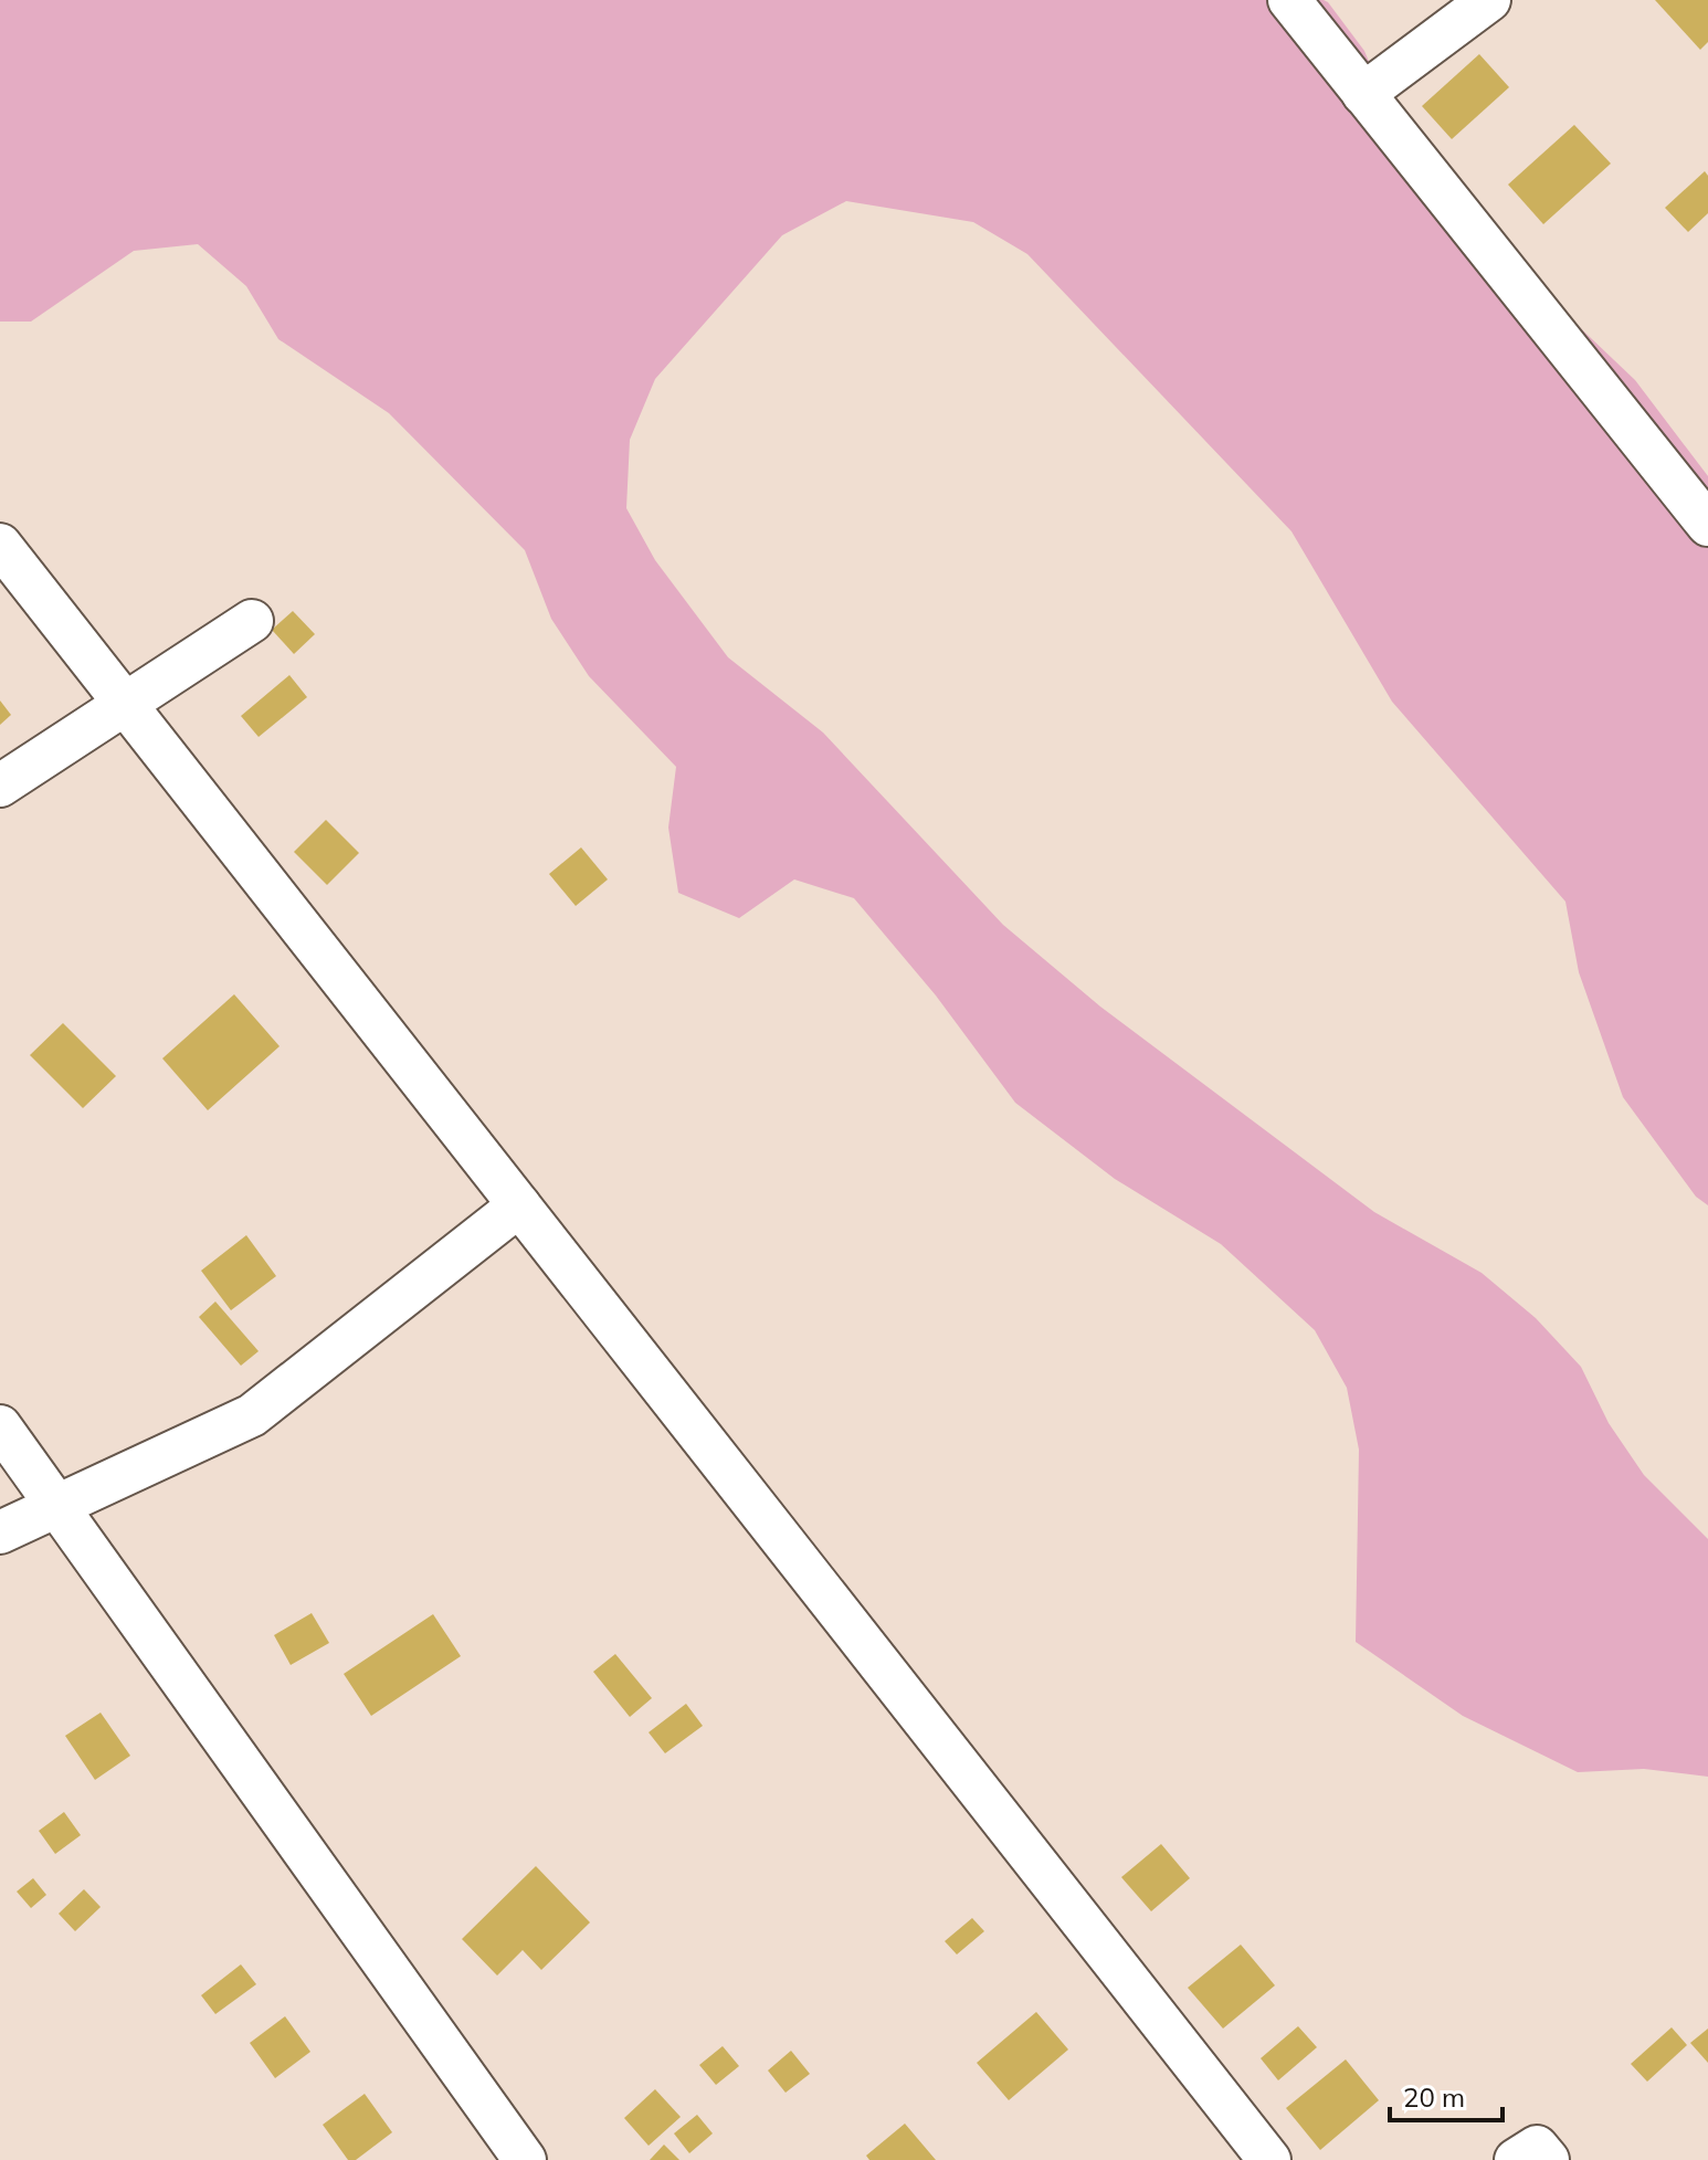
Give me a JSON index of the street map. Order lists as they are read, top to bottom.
{
  "scale_bar": "20 m"
}
